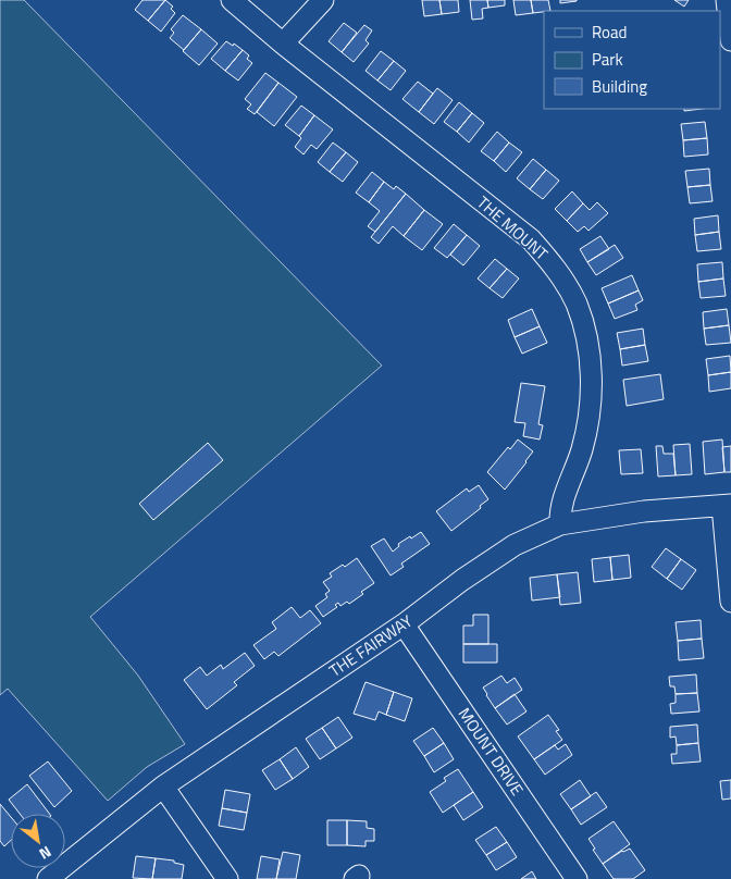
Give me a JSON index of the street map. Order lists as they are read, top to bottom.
{
  "streets": {
    "street": ["THE MOUNT", "THE FAIRWAY", "MOUNT DRIVE"]
  },
  "crossings": [
    ["THE MOUNT", "THE FAIRWAY"],
    ["THE FAIRWAY", "MOUNT DRIVE"]
  ],
  "legend": ["Road", "Park", "Building"],
  "north": "bottom right"
}
